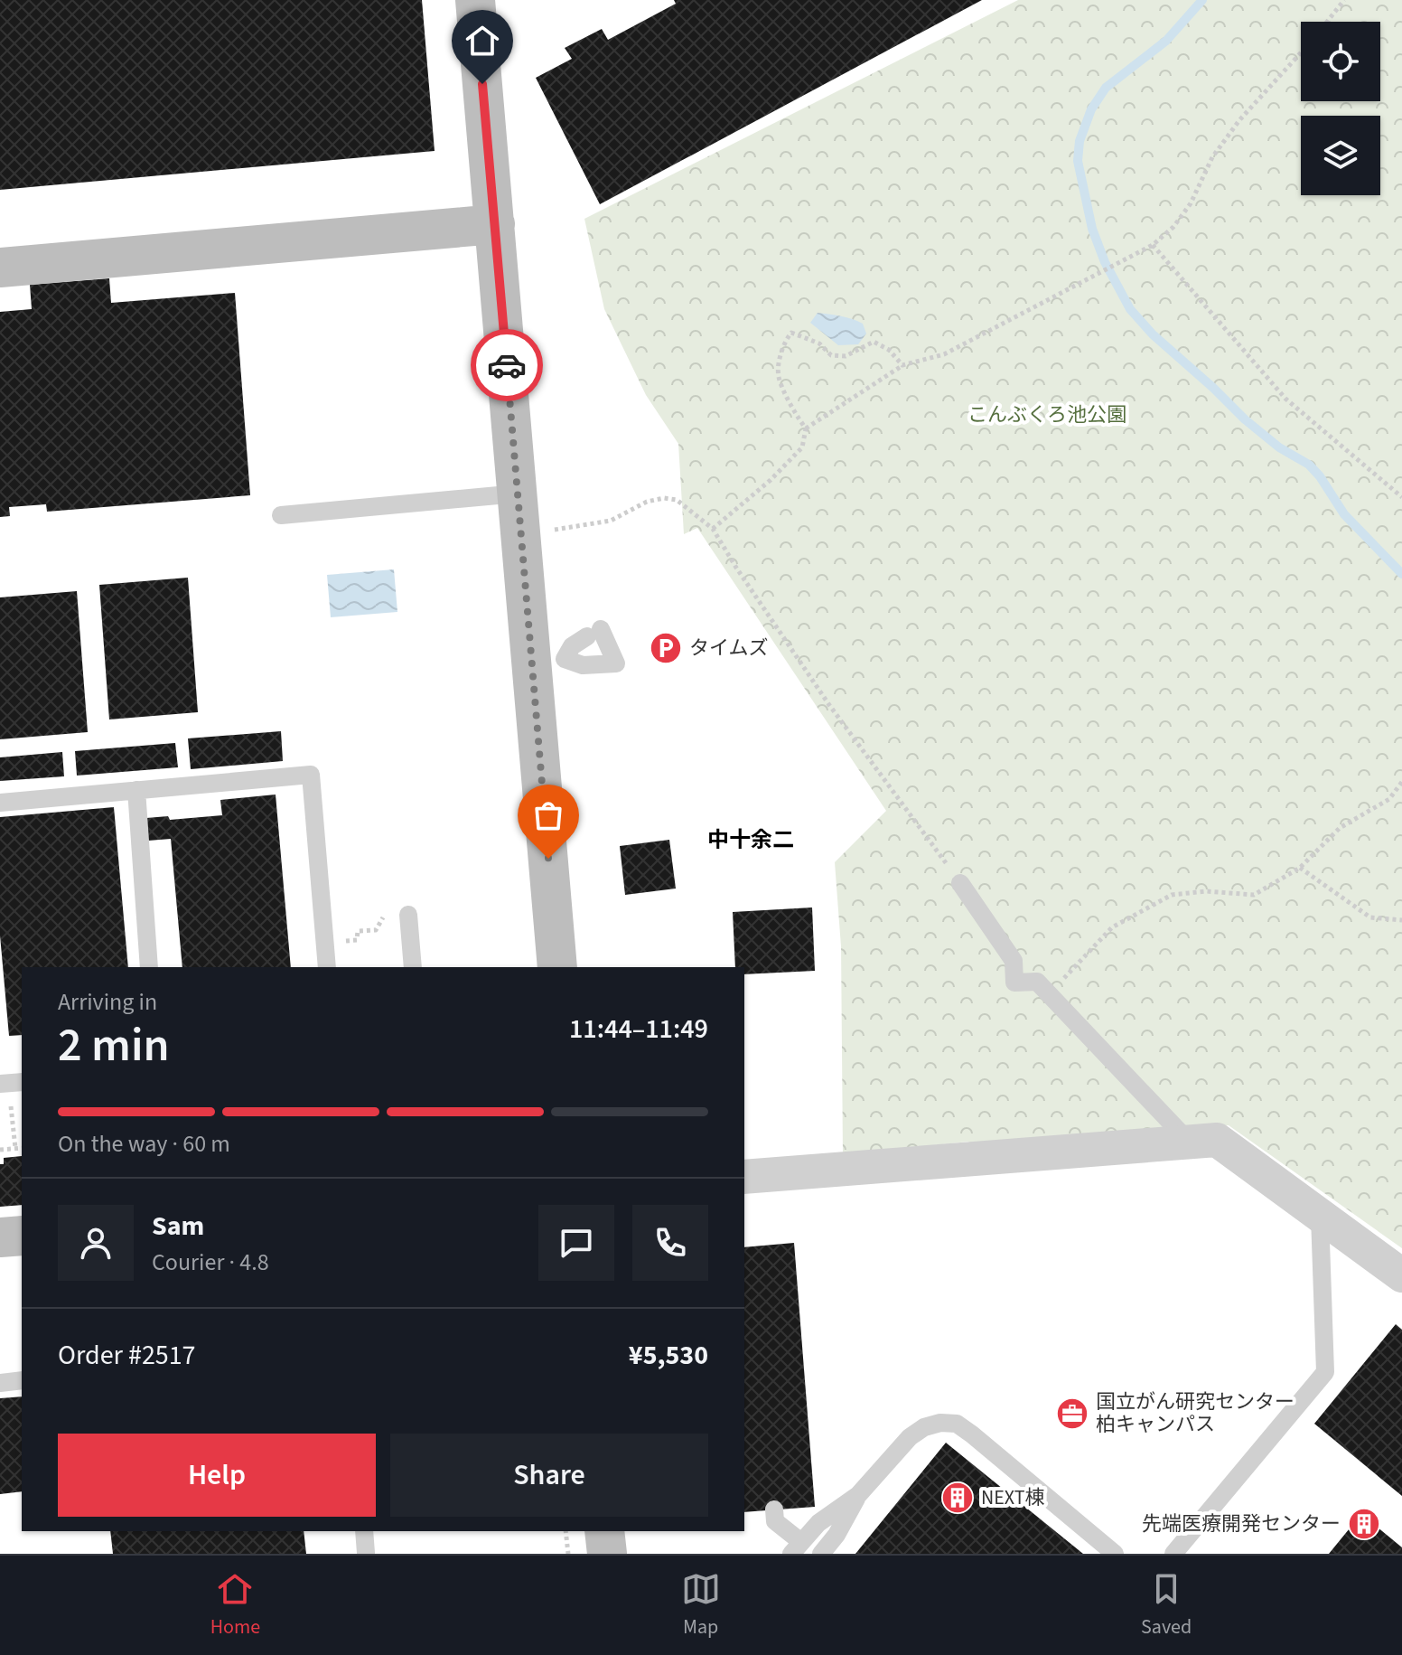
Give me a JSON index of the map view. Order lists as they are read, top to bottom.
{
  "districts": ["中十余二"],
  "parks": ["こんぶくろ池公園"],
  "places": {
    "parking": ["タイムズ"],
    "office": ["国立がん研究センター 柏キャンパス"],
    "building": ["NEXT棟", "先端医療開発センター"]
  },
  "page": {
    "heading": ["2 min", "Arriving in", "11:44–11:49"],
    "panel": [
      "Sam",
      "Courier · 4.8",
      "Order #2517",
      "¥5,530"
    ],
    "bar": "On the way · 60 m",
    "buttons": ["Help", "Share"],
    "tabs": ["Home", "Map", "Saved"]
  }
}
